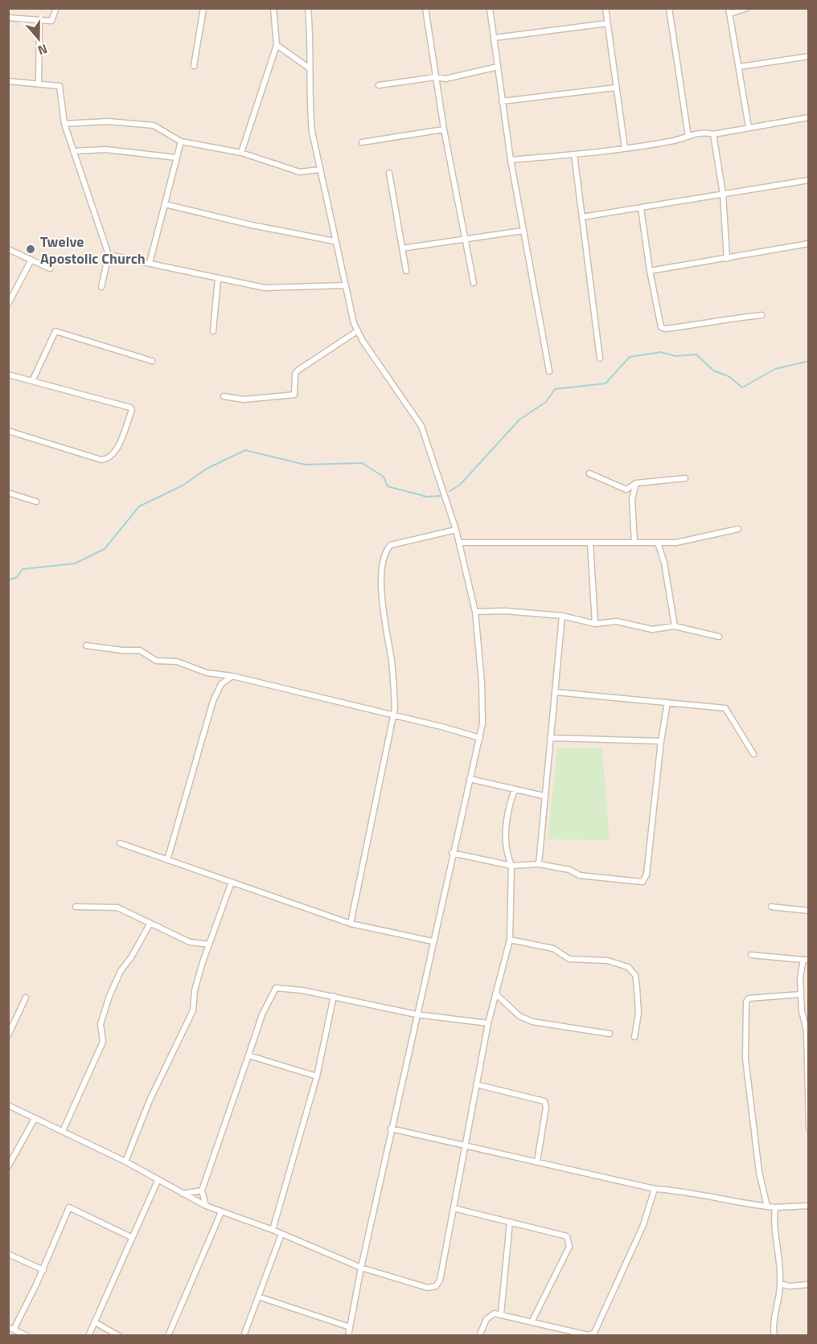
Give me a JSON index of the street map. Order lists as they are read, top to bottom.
{
  "places": ["Twelve Apostolic Church"],
  "north": "bottom"
}
